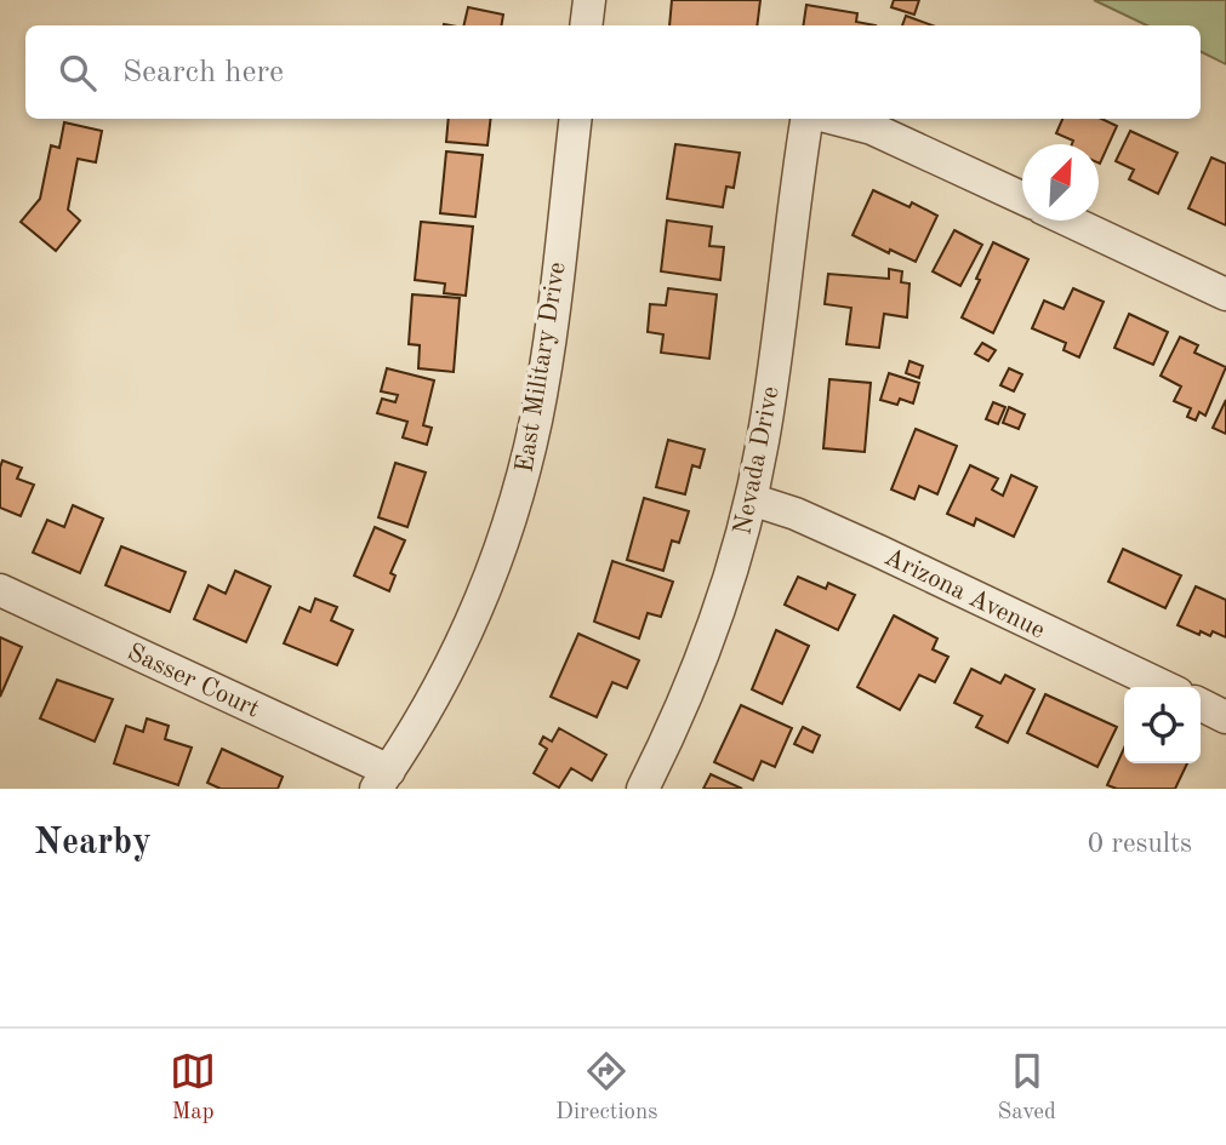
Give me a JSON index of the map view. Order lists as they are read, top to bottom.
{
  "streets": {
    "street": [
      "East Military Drive",
      "Nevada Drive",
      "Arizona Avenue",
      "Sasser Court"
    ]
  },
  "crossings": [
    ["East Military Drive", "Sasser Court"],
    ["Nevada Drive", "Arizona Avenue"]
  ],
  "north": "top right",
  "page": {
    "search": "Search here",
    "heading": ["Nearby", "0 results"],
    "nav": ["Map", "Directions", "Saved"]
  }
}
